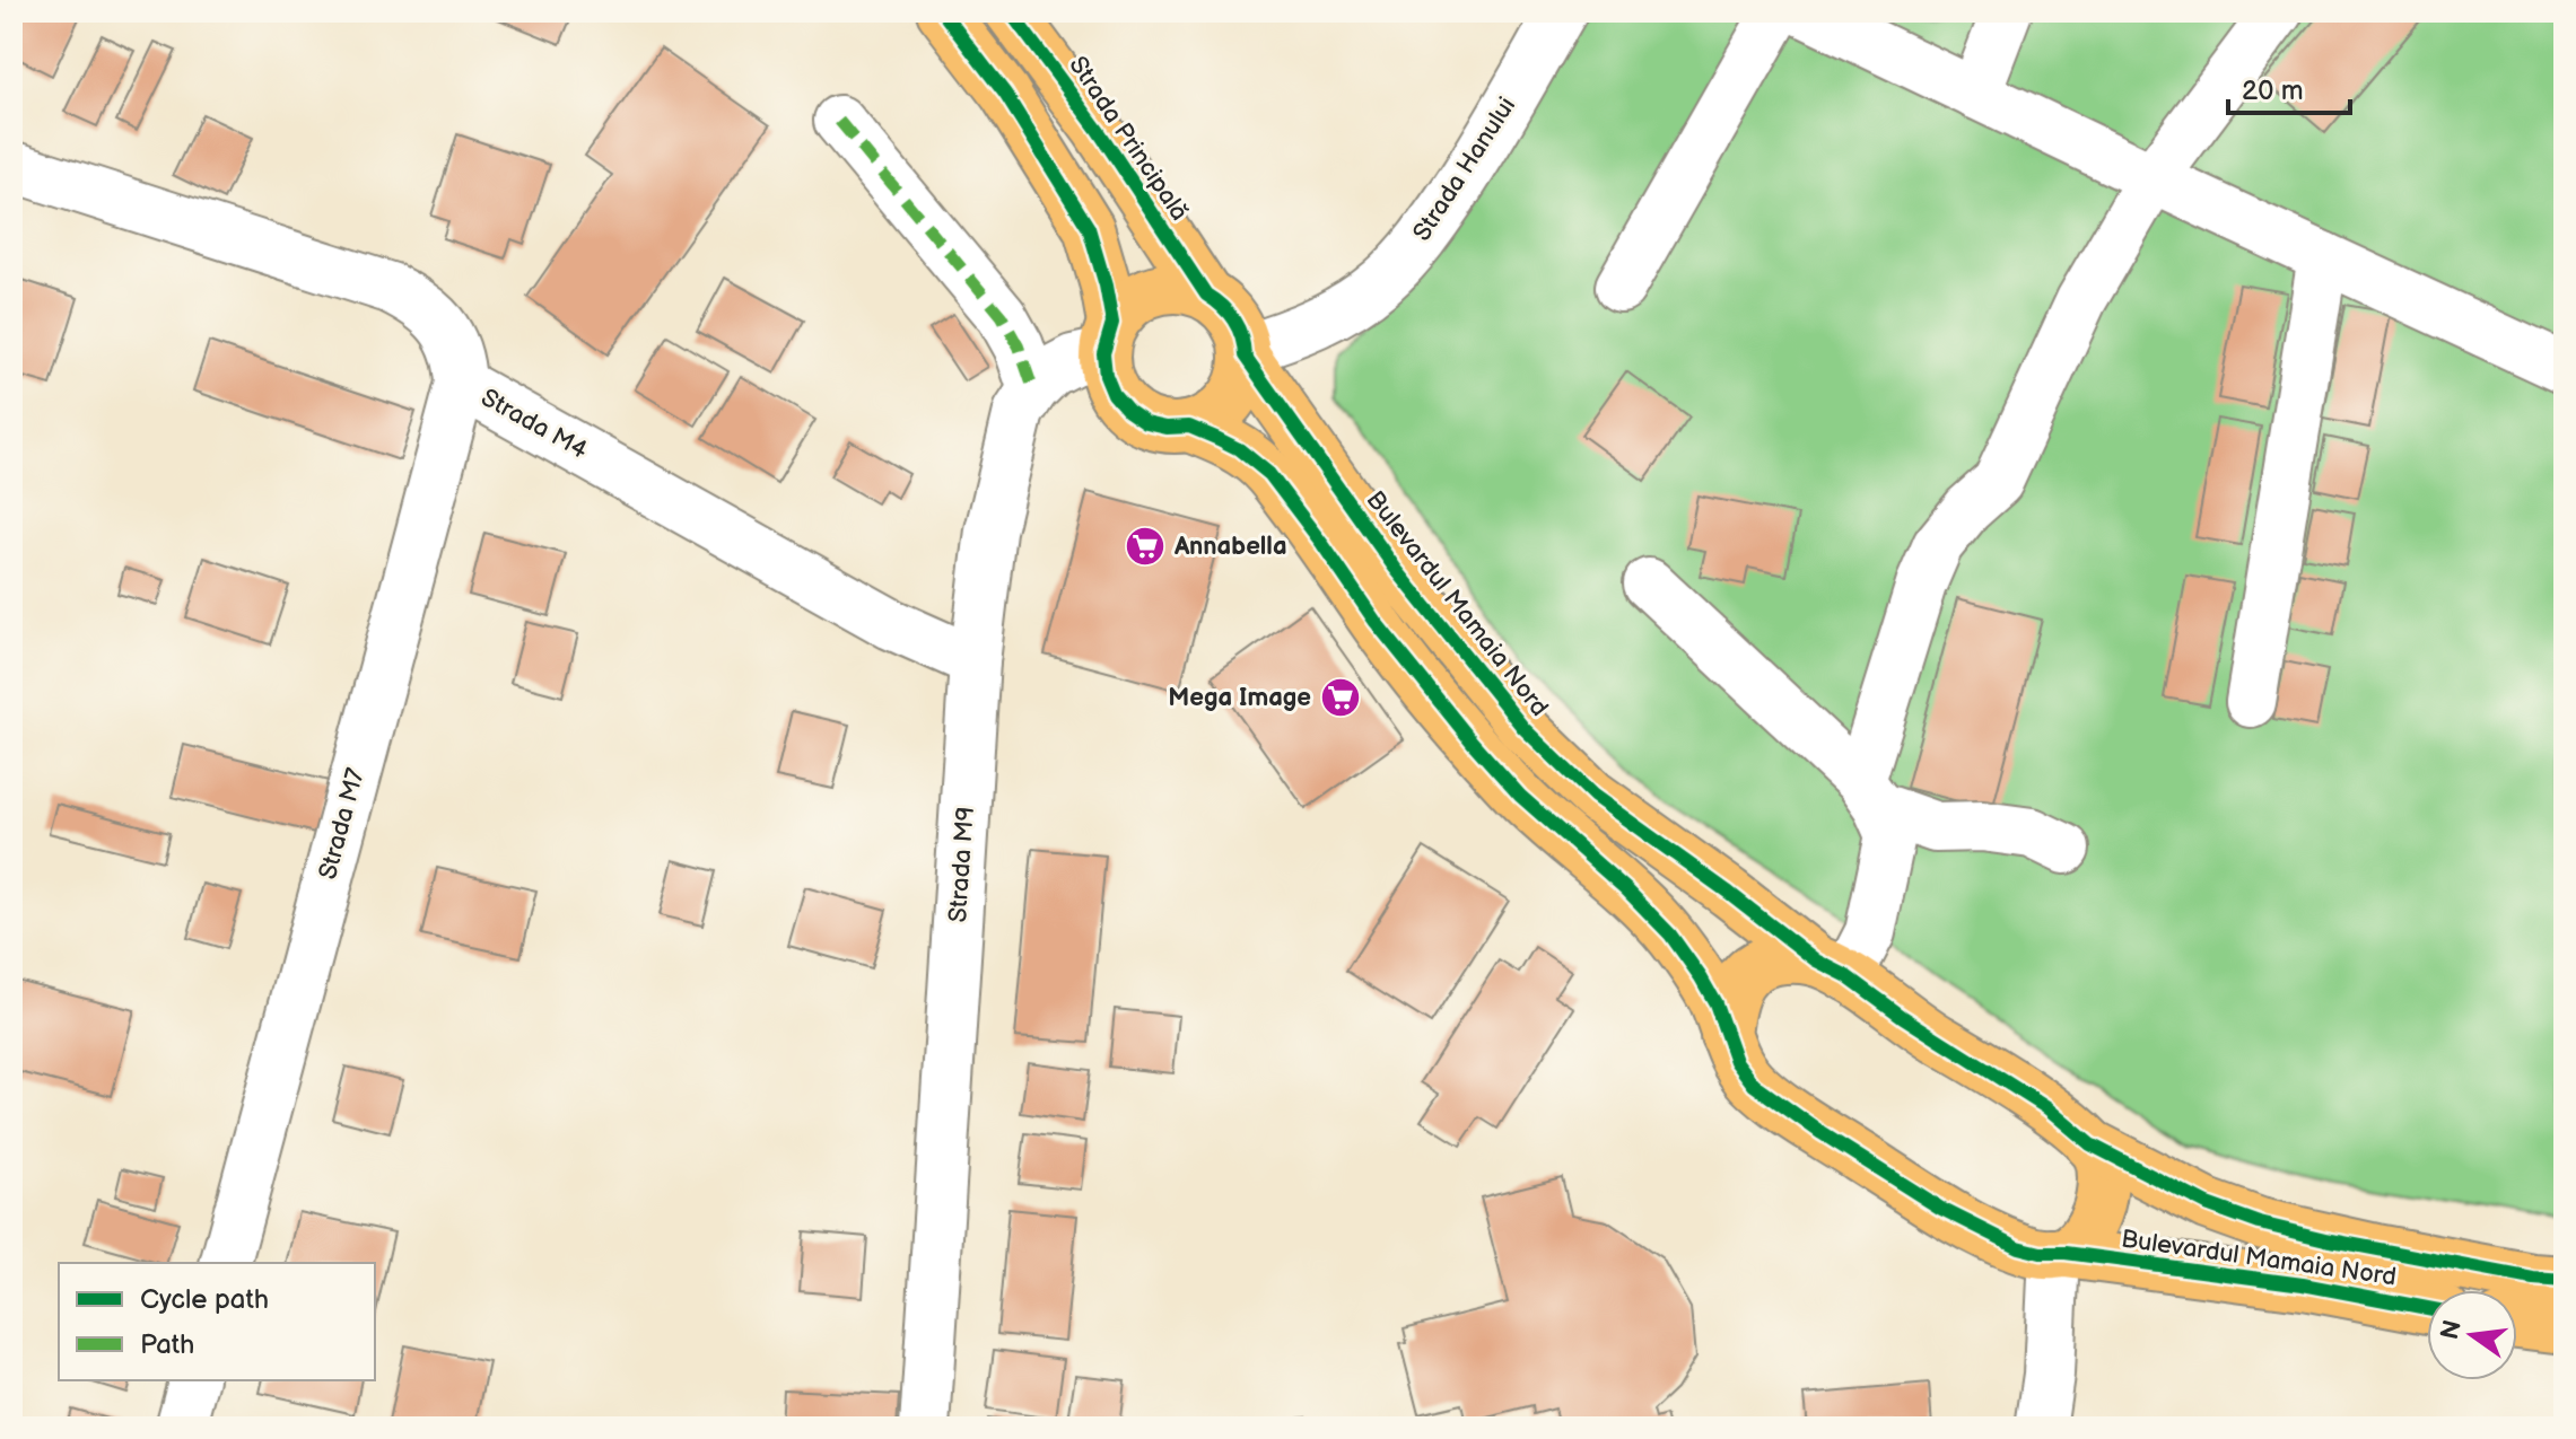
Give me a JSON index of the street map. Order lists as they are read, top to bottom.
{
  "streets": {
    "main road": ["Strada Principală", "Bulevardul Mamaia Nord"],
    "street": [
      "Strada Hanului",
      "Strada M4",
      "Strada M7",
      "Strada M9"
    ]
  },
  "crossings": [
    ["Strada Principală", "Strada Hanului"],
    ["Strada Principală", "Bulevardul Mamaia Nord"],
    ["Strada Principală", "Strada M9"],
    ["Strada Hanului", "Bulevardul Mamaia Nord"],
    ["Strada Hanului", "Strada M9"],
    ["Strada M4", "Strada M7"],
    ["Strada M4", "Strada M9"],
    ["Bulevardul Mamaia Nord", "Strada M9"]
  ],
  "places": {
    "supermarket": ["Annabella", "Mega Image"]
  },
  "legend": ["Cycle path", "Path"],
  "scale_bar": "20 m",
  "north": "left"
}
